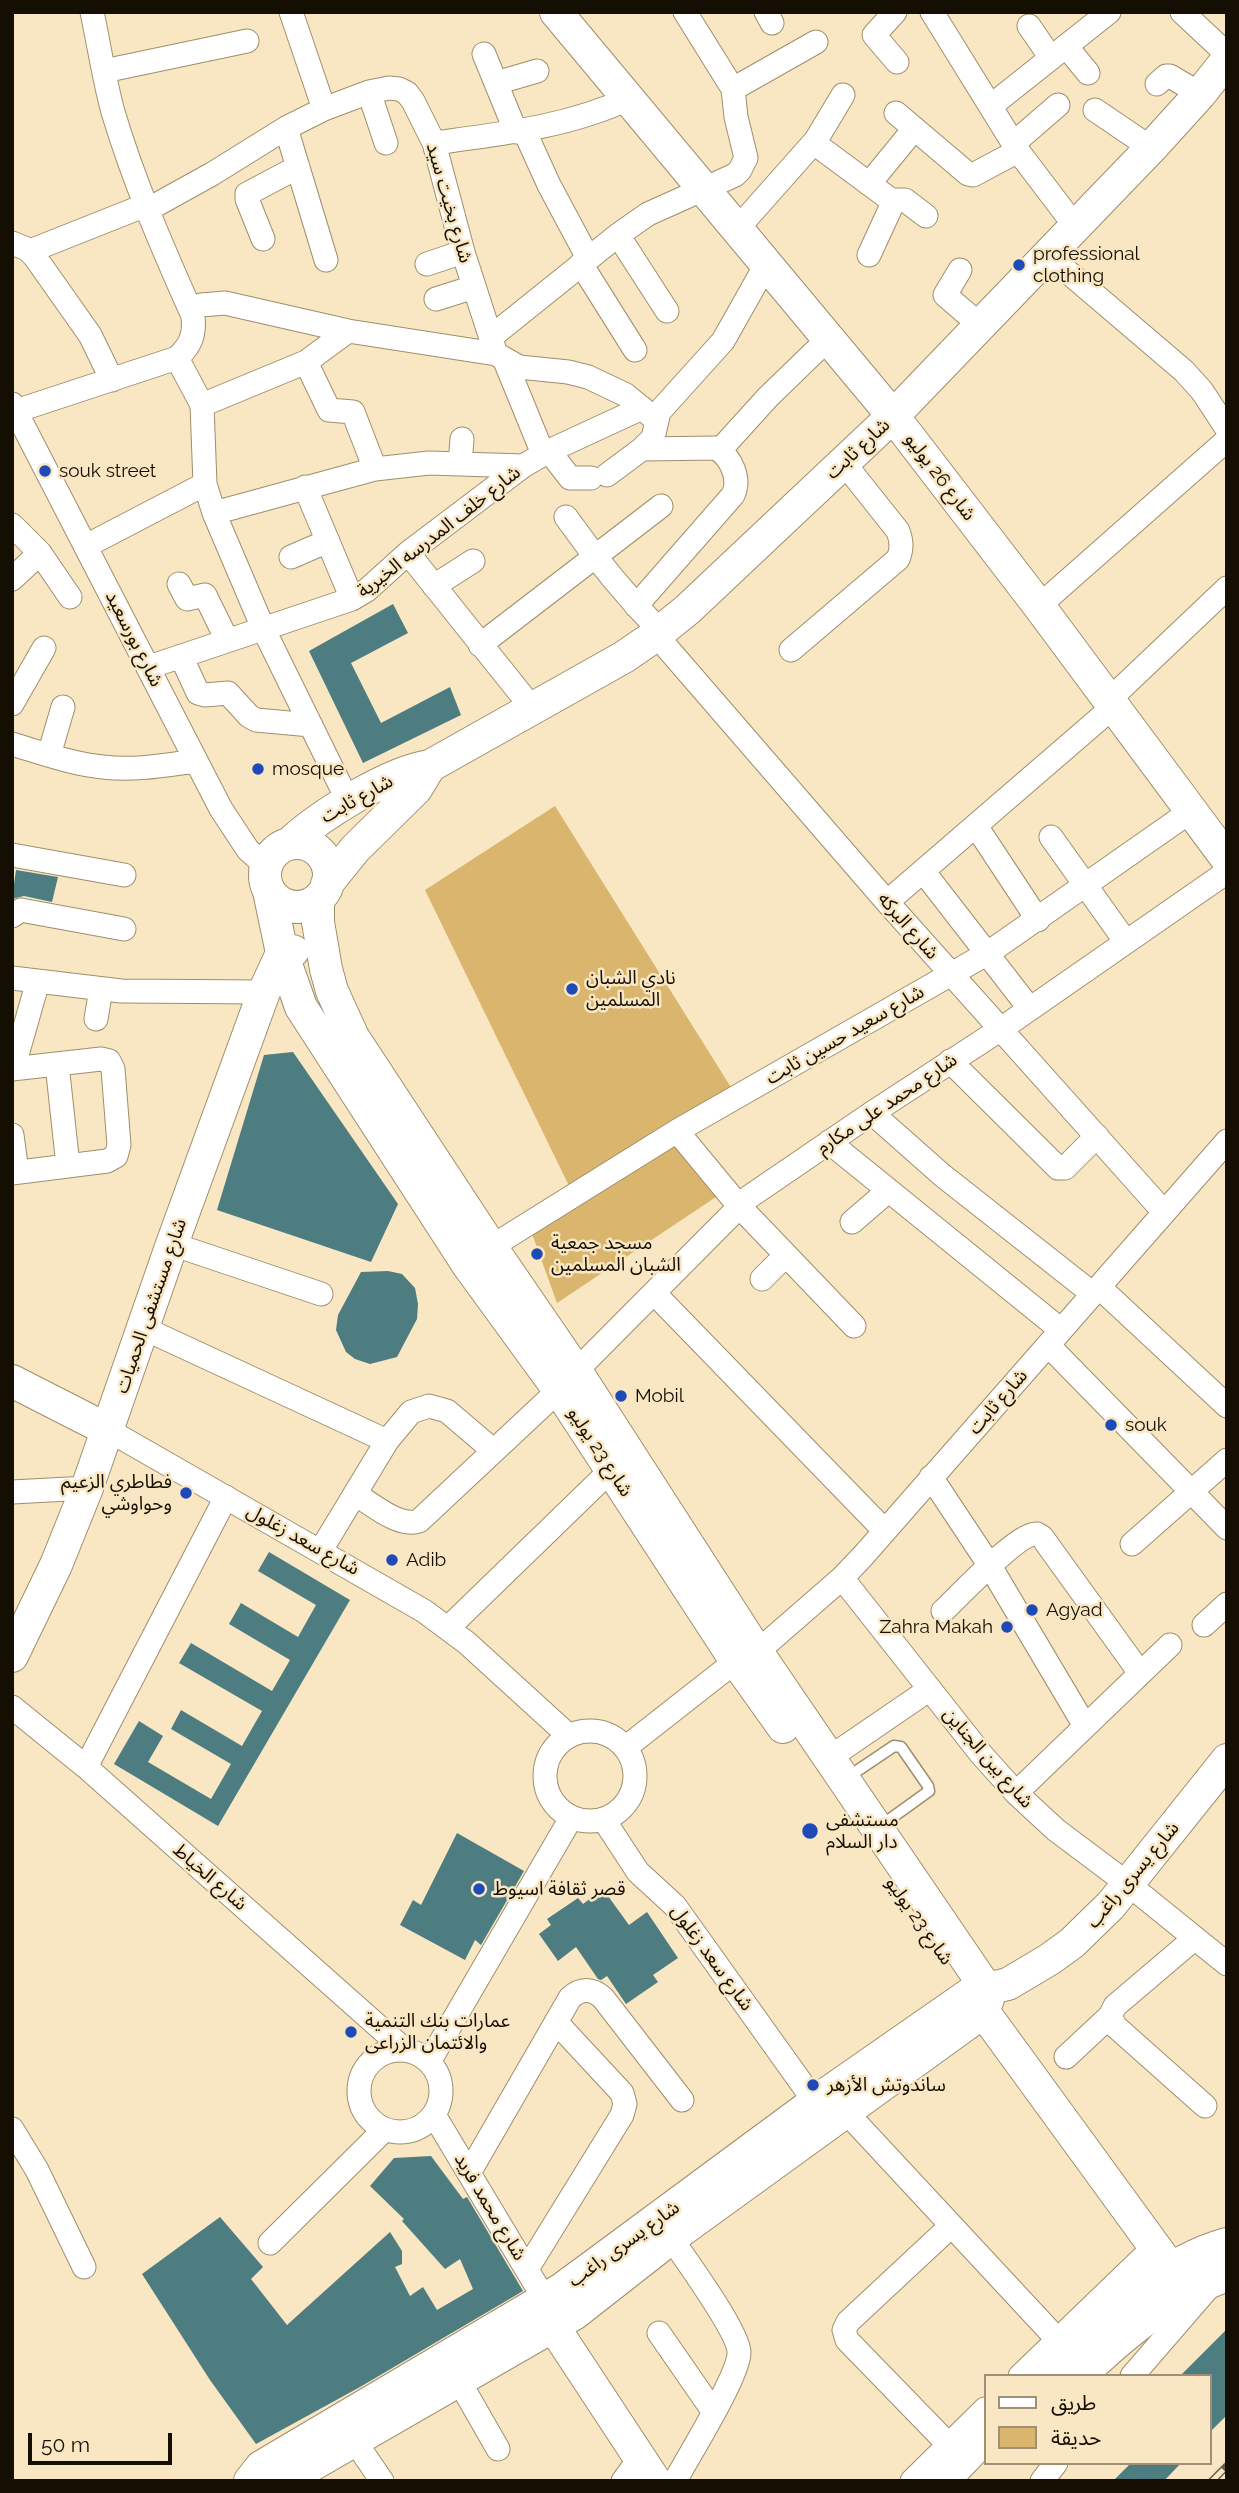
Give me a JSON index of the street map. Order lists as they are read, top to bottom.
{
  "streets": {
    "main road": [
      "شارع ثابت",
      "شارع 26 يوليو",
      "شارع مستشفى الحميات",
      "شارع 23 يوليو",
      "شارع سعد زغلول",
      "شارع يسرى راغب",
      "شارع محمد فريد"
    ],
    "street": [
      "شارع بخيت سيد",
      "شارع خلف المدرسه الخيرية",
      "شارع بورسعيد",
      "شارع البركه",
      "شارع سعيد حسين ثابت",
      "شارع محمد على مكارم",
      "شارع بين الجناين",
      "شارع الخياط"
    ]
  },
  "crossings": [
    ["شارع بخيت سيد", "شارع خلف المدرسه الخيرية"],
    ["شارع ثابت", "شارع 26 يوليو"],
    ["شارع ثابت", "شارع بورسعيد"],
    ["شارع ثابت", "شارع البركه"],
    ["شارع ثابت", "شارع 23 يوليو"],
    ["شارع ثابت", "شارع سعد زغلول"],
    ["شارع ثابت", "شارع بين الجناين"],
    ["شارع 26 يوليو", "شارع سعيد حسين ثابت"],
    ["شارع خلف المدرسه الخيرية", "شارع بورسعيد"],
    ["شارع بورسعيد", "شارع 23 يوليو"],
    ["شارع البركه", "شارع سعيد حسين ثابت"],
    ["شارع البركه", "شارع محمد على مكارم"],
    ["شارع سعيد حسين ثابت", "شارع 23 يوليو"],
    ["شارع محمد على مكارم", "شارع 23 يوليو"],
    ["شارع مستشفى الحميات", "شارع 23 يوليو"],
    ["شارع مستشفى الحميات", "شارع سعد زغلول"],
    ["شارع 23 يوليو", "شارع يسرى راغب"],
    ["شارع سعد زغلول", "شارع يسرى راغب"],
    ["شارع بين الجناين", "شارع يسرى راغب"],
    ["شارع يسرى راغب", "شارع محمد فريد"],
    ["شارع الخياط", "شارع محمد فريد"]
  ],
  "places": [
    "professional clothing",
    "souk street",
    "mosque",
    "نادي الشبان المسلمين",
    "مسجد جمعية الشبان المسلمين",
    "Mobil",
    "souk",
    "فطاطري الزعيم وحواوشي",
    "Adib",
    "Agyad",
    "Zahra Makah",
    "مستشفى دار السلام",
    "قصر ثقافة اسيوط",
    "عمارات بنك التنمية والائتمان الزراعى",
    "ساندوتش الأزهر"
  ],
  "legend": ["طريق", "حديقة"],
  "scale_bar": "50 m"
}
